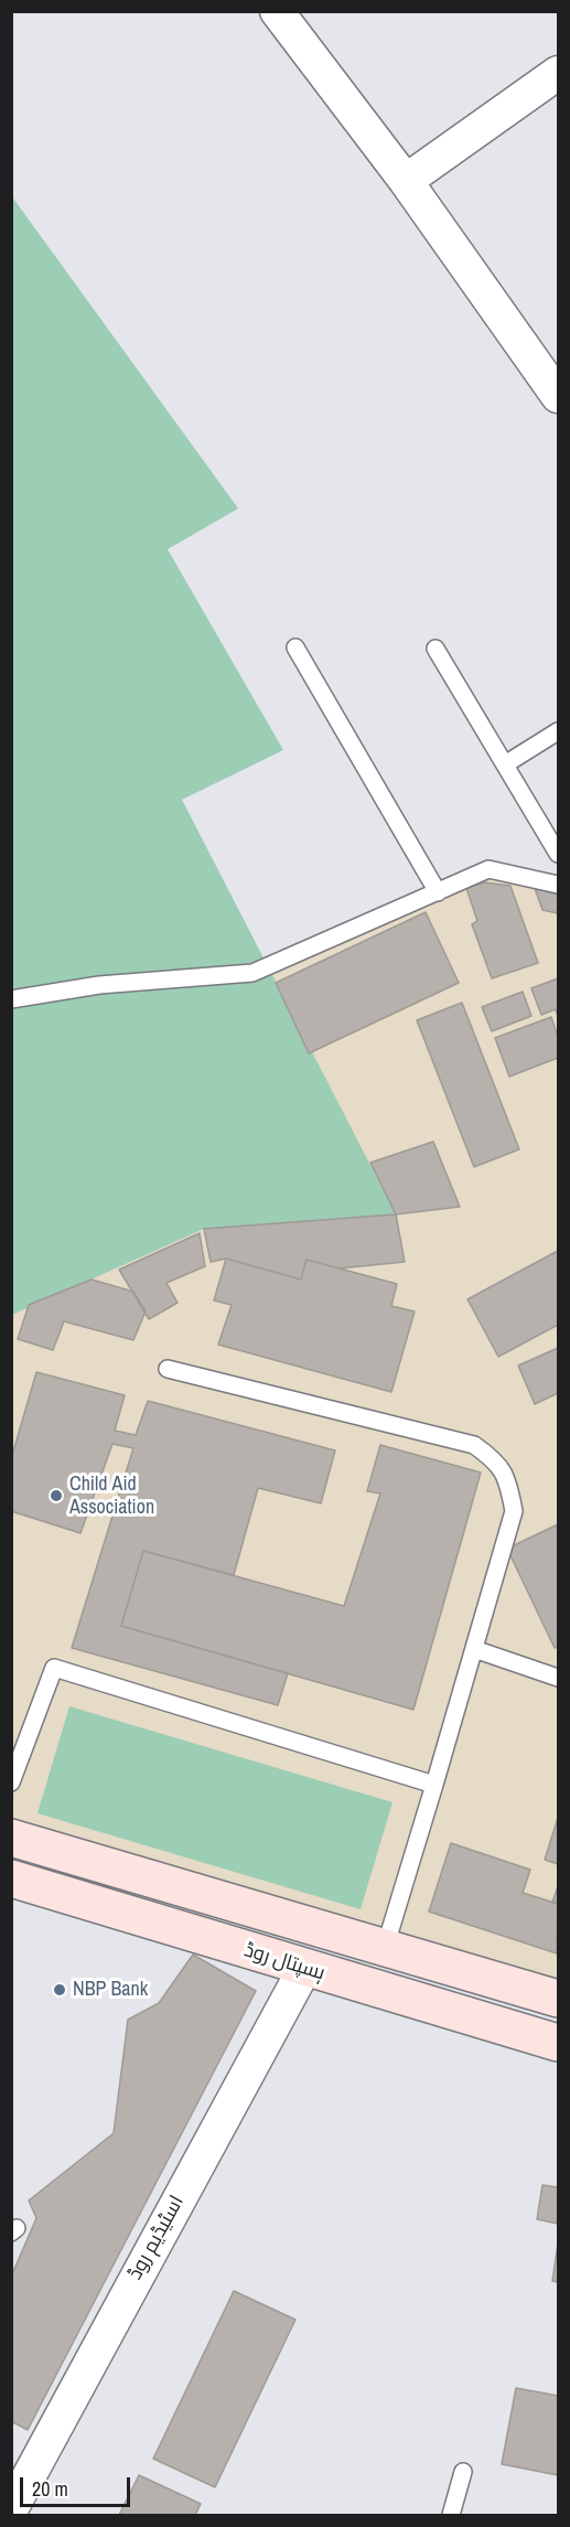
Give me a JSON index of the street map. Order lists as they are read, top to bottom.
{
  "streets": {
    "main road": ["ہسپتال روڈ"],
    "street": ["اسٹیڈیم روڈ"]
  },
  "crossings": [
    ["ہسپتال روڈ", "اسٹیڈیم روڈ"]
  ],
  "places": ["Child Aid Association", "NBP Bank"],
  "scale_bar": "20 m"
}
